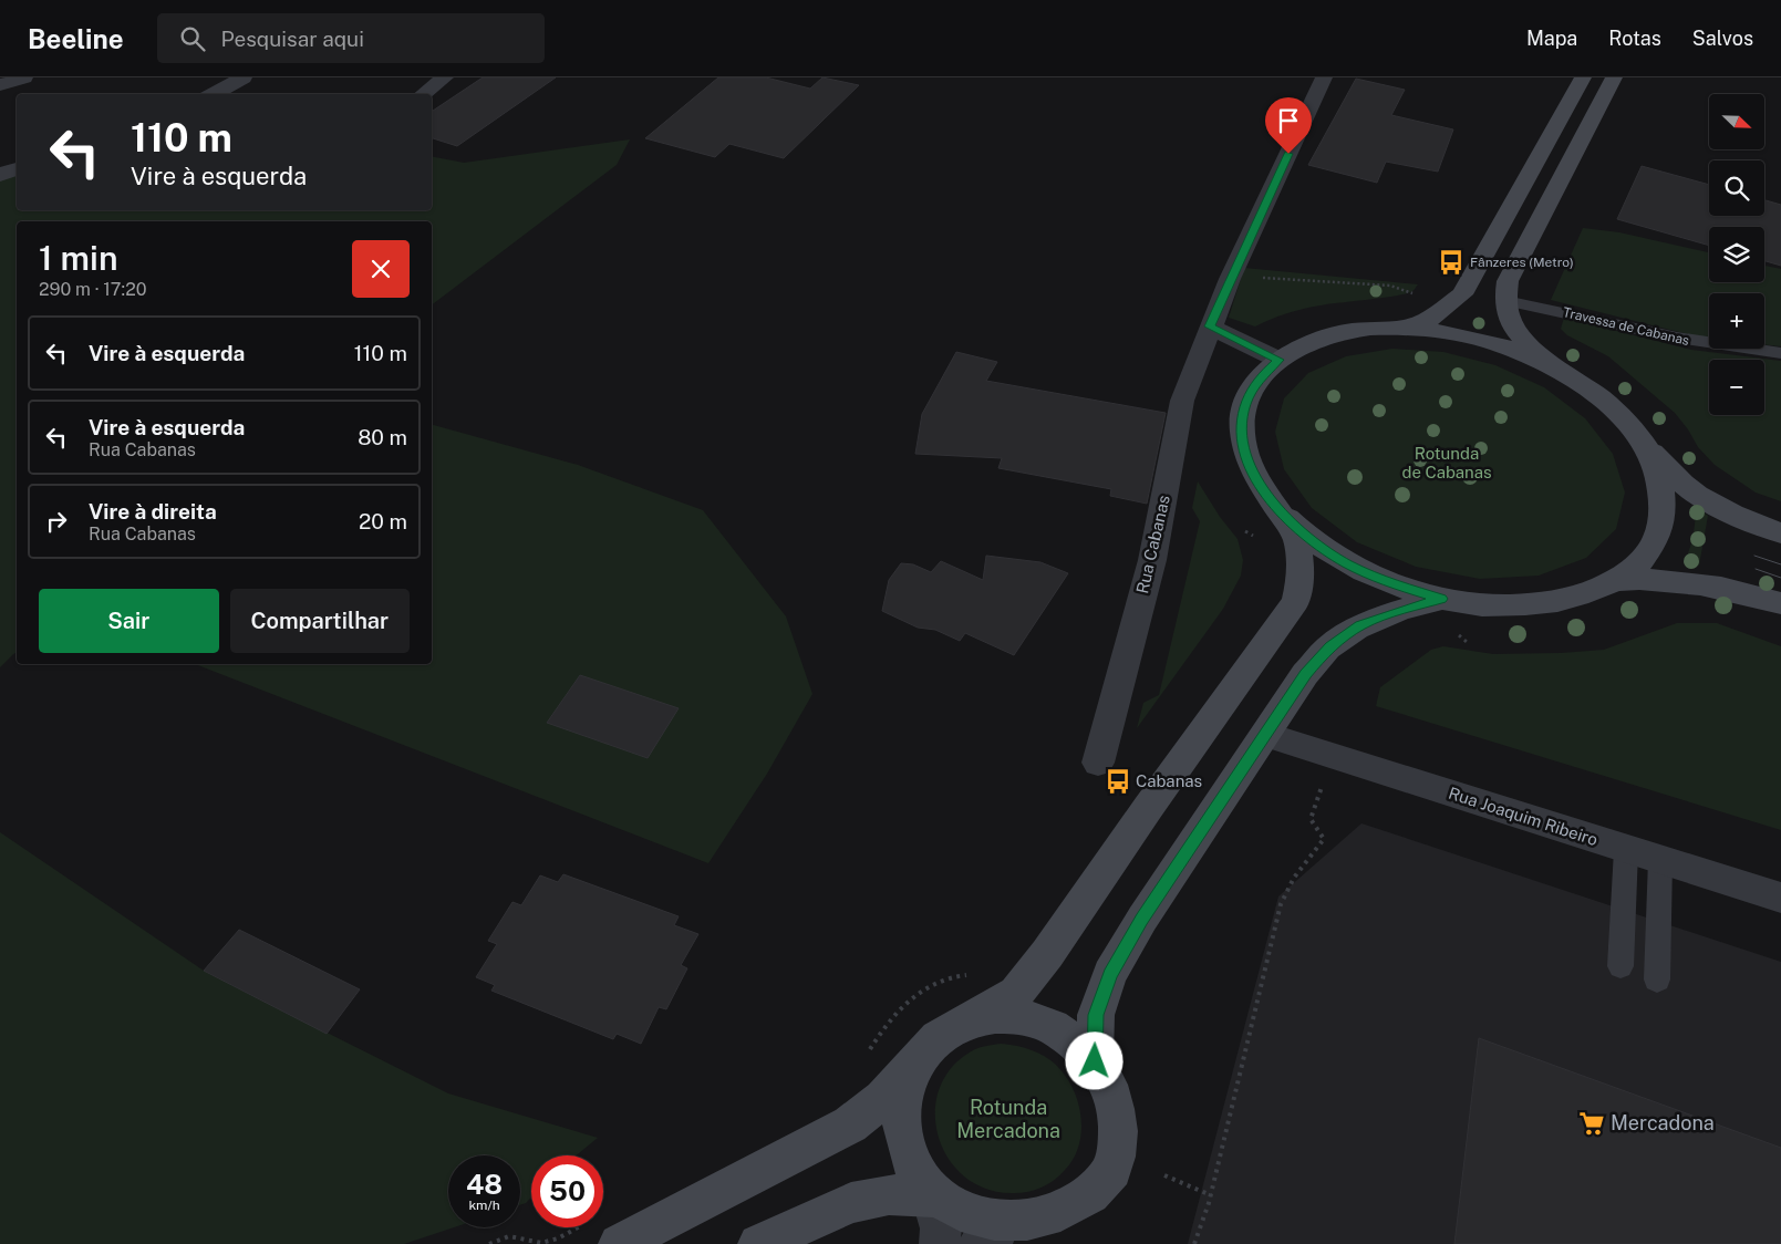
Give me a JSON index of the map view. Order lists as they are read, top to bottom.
{
  "streets": {
    "street": ["Rua Cabanas", "Rua Joaquim Ribeiro"],
    "lane": ["Travessa de Cabanas"]
  },
  "parks": ["Rotunda de Cabanas", "Rotunda Mercadona"],
  "places": {
    "bus stop": ["Fânzeres (Metro)", "Cabanas"],
    "supermarket": ["Mercadona"]
  },
  "north": "bottom right",
  "page": {
    "header": "Beeline",
    "search": "Pesquisar aqui",
    "nav": ["Mapa", "Rotas", "Salvos"],
    "map_buttons": ["+", "−"],
    "turn": ["110 m", "Vire à esquerda"],
    "heading": ["1 min", "290 m · 17:20"],
    "list": [
      {
        "name": "Vire à esquerda",
        "value": "110 m"
      },
      {
        "name": "Vire à esquerda",
        "note": "Rua Cabanas",
        "value": "80 m"
      },
      {
        "name": "Vire à direita",
        "note": "Rua Cabanas",
        "value": "20 m"
      }
    ],
    "buttons": ["Sair", "Compartilhar"],
    "speed": "48 km/h",
    "limit": "50"
  }
}
